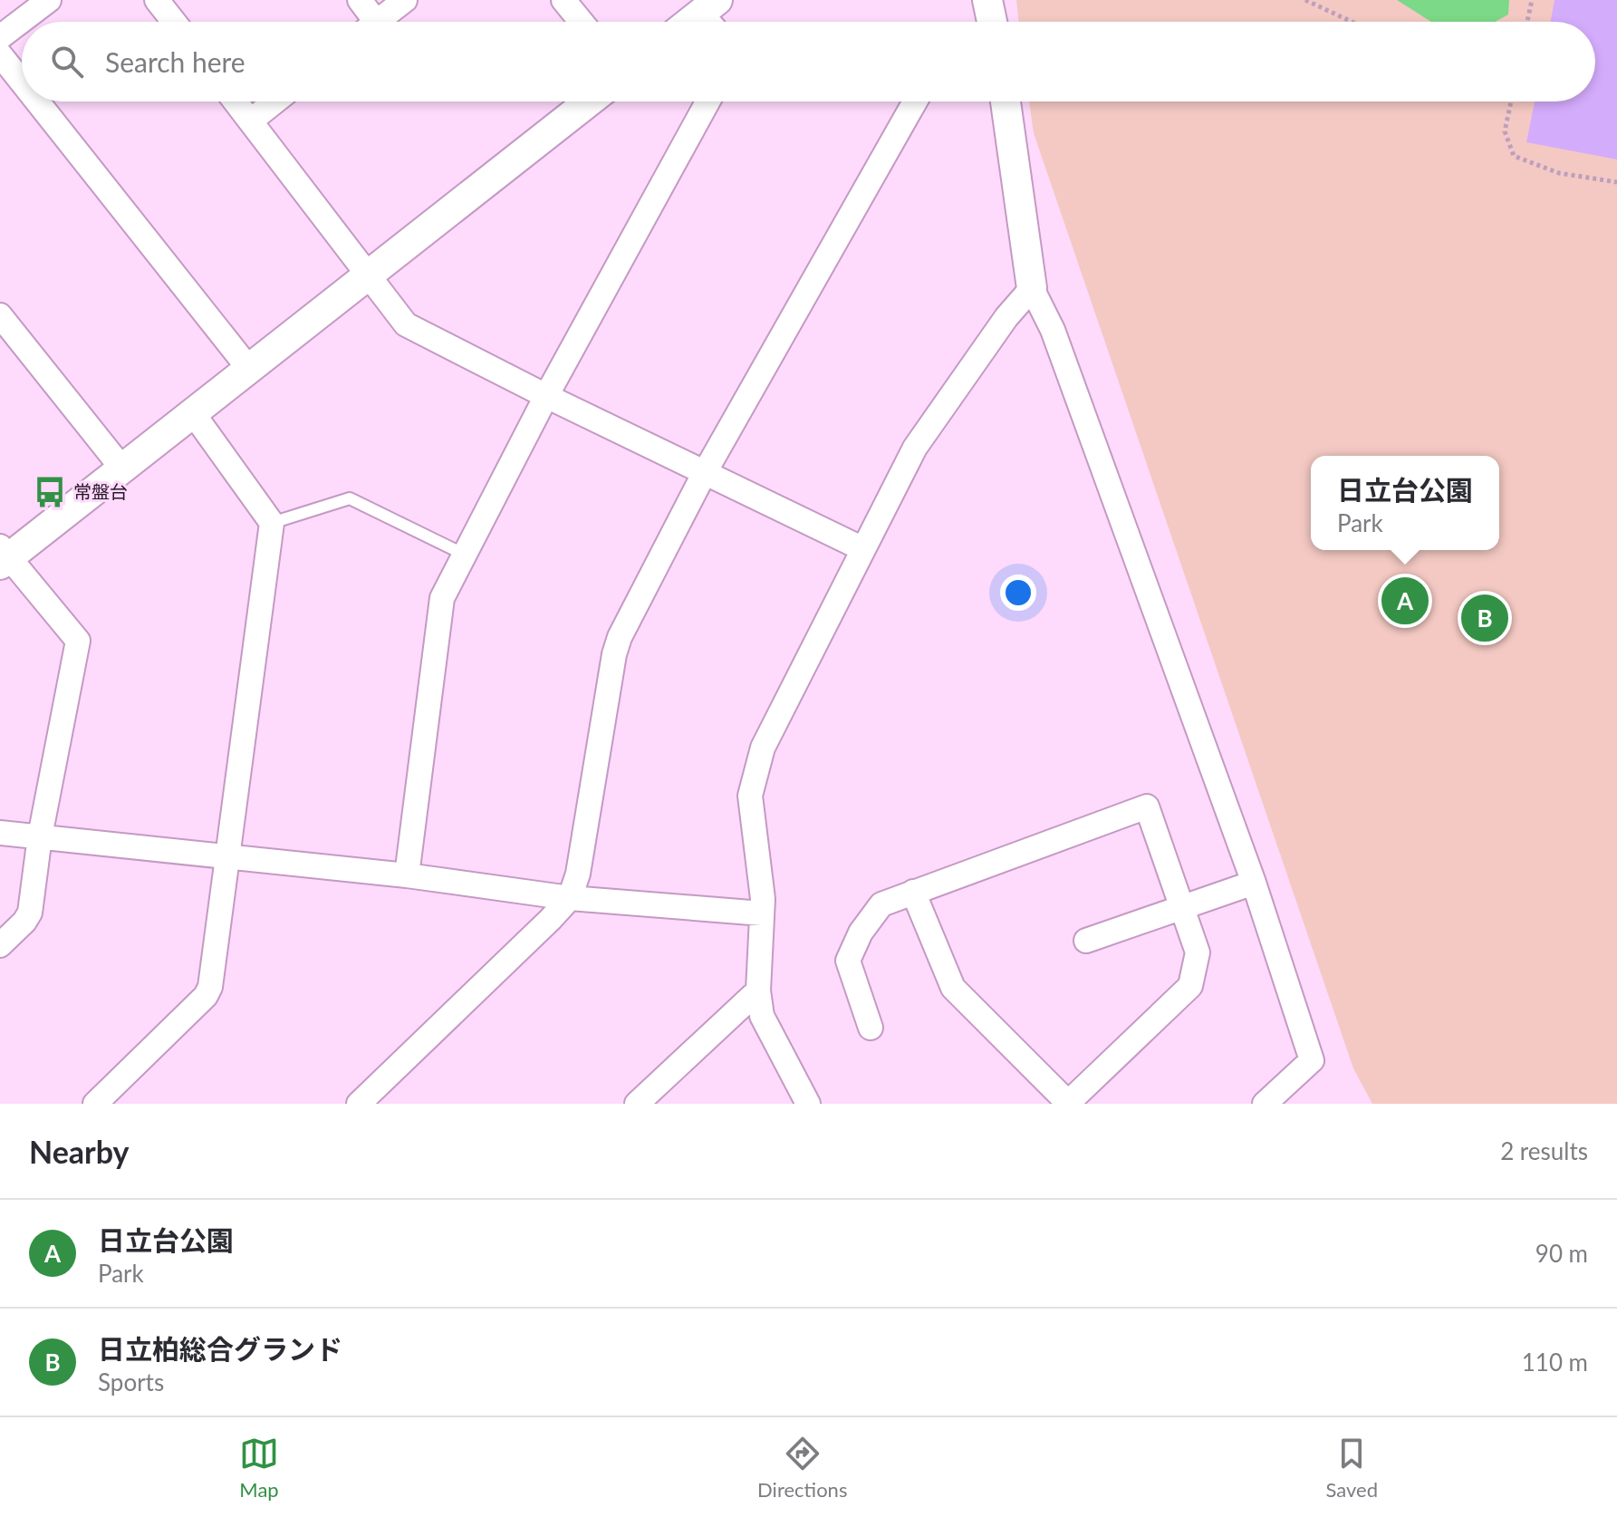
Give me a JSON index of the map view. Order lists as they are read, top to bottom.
{
  "places": {
    "bus stop": ["常盤台"]
  },
  "page": {
    "search": "Search here",
    "popup": ["日立台公園", "Park"],
    "pins": ["A", "B"],
    "heading": ["Nearby", "2 results"],
    "list": [
      {
        "mark": "A",
        "name": "日立台公園",
        "note": "Park",
        "value": "90 m"
      },
      {
        "mark": "B",
        "name": "日立柏総合グランド",
        "note": "Sports",
        "value": "110 m"
      }
    ],
    "nav": ["Map", "Directions", "Saved"]
  }
}
